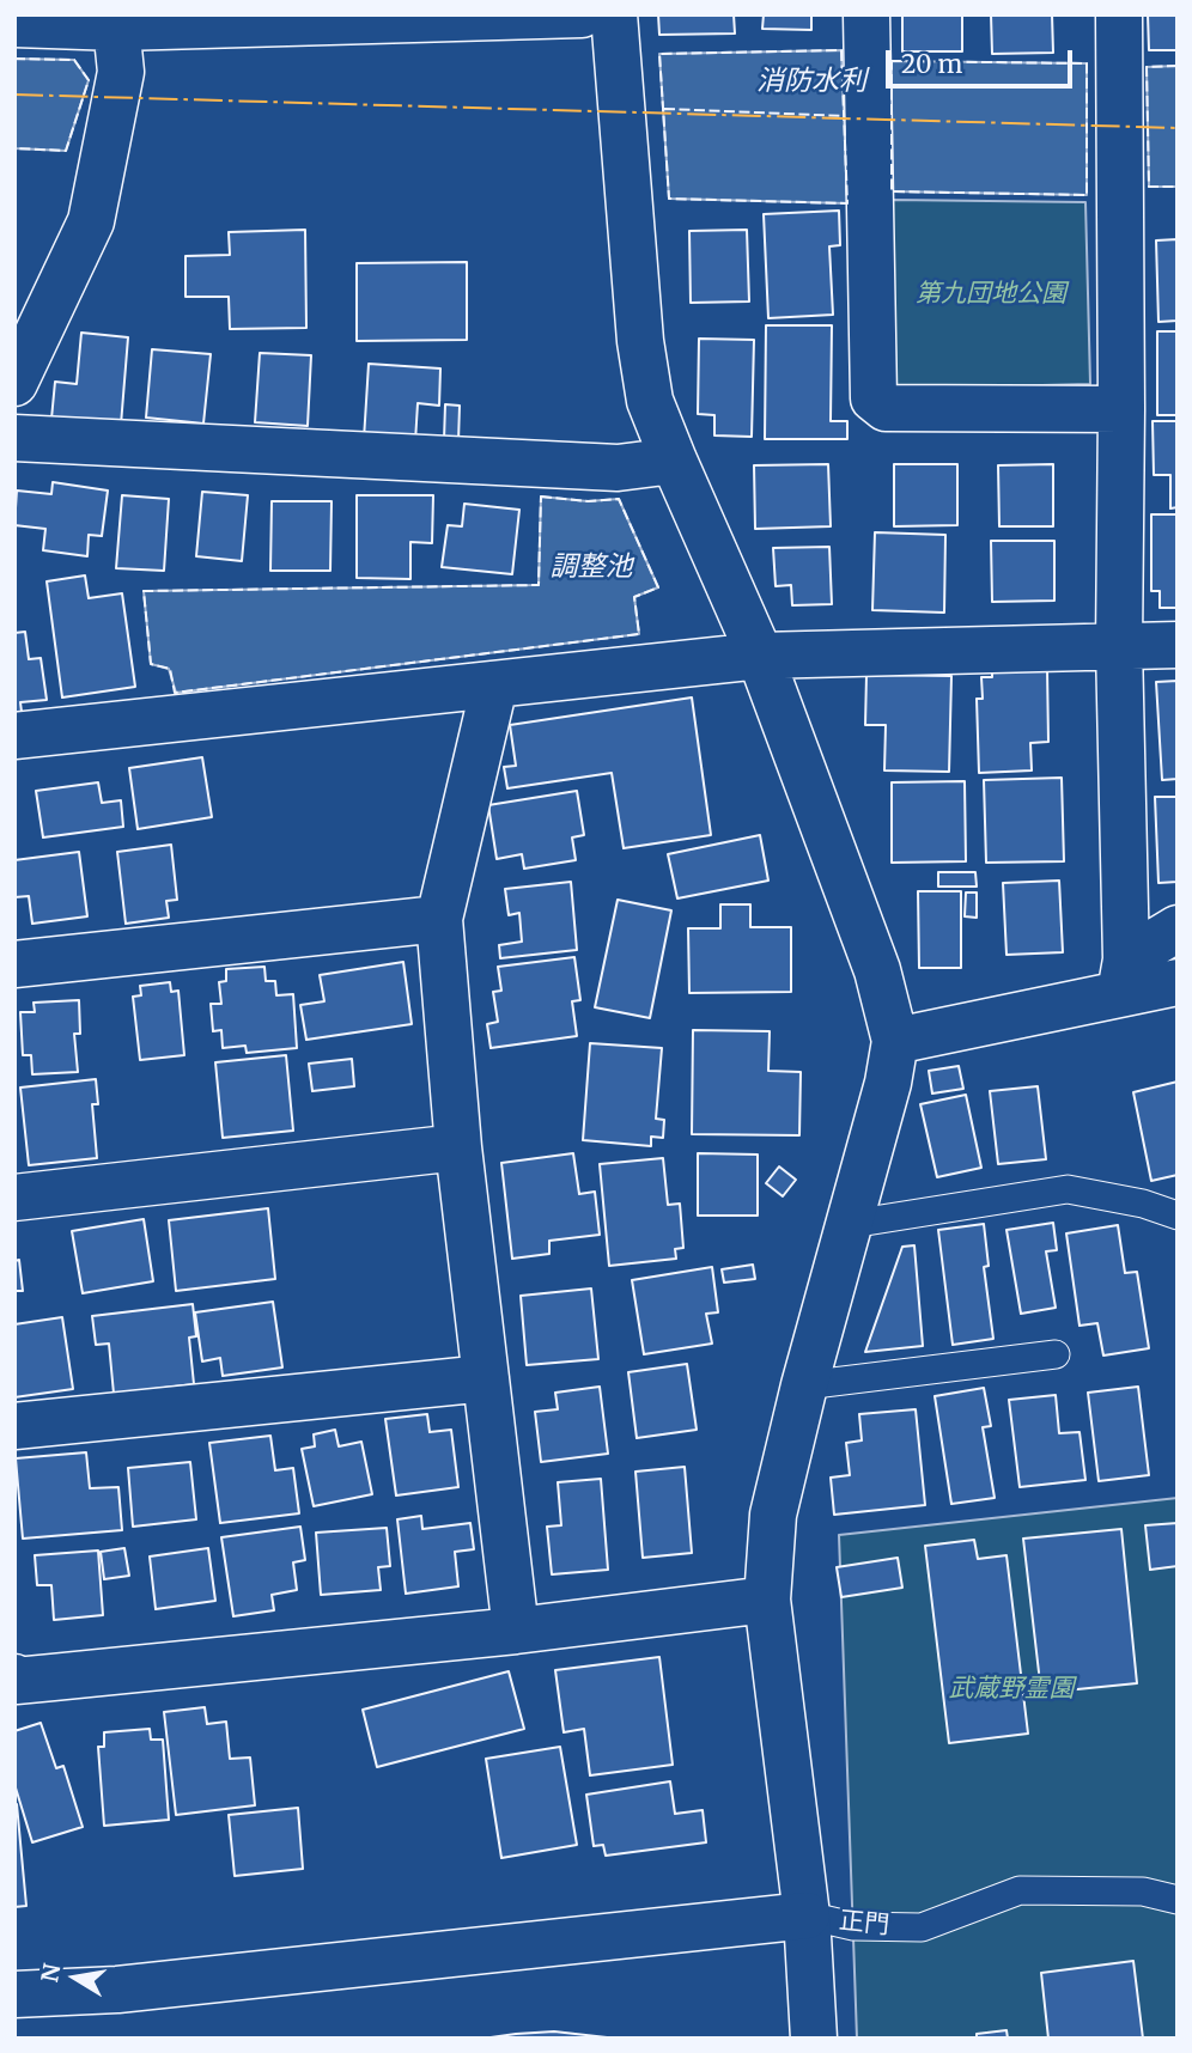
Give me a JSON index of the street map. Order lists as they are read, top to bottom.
{
  "streets": {
    "lane": ["正門"]
  },
  "water": ["消防水利", "調整池"],
  "parks": ["第九団地公園", "武蔵野霊園"],
  "scale_bar": "20 m",
  "north": "left"
}
